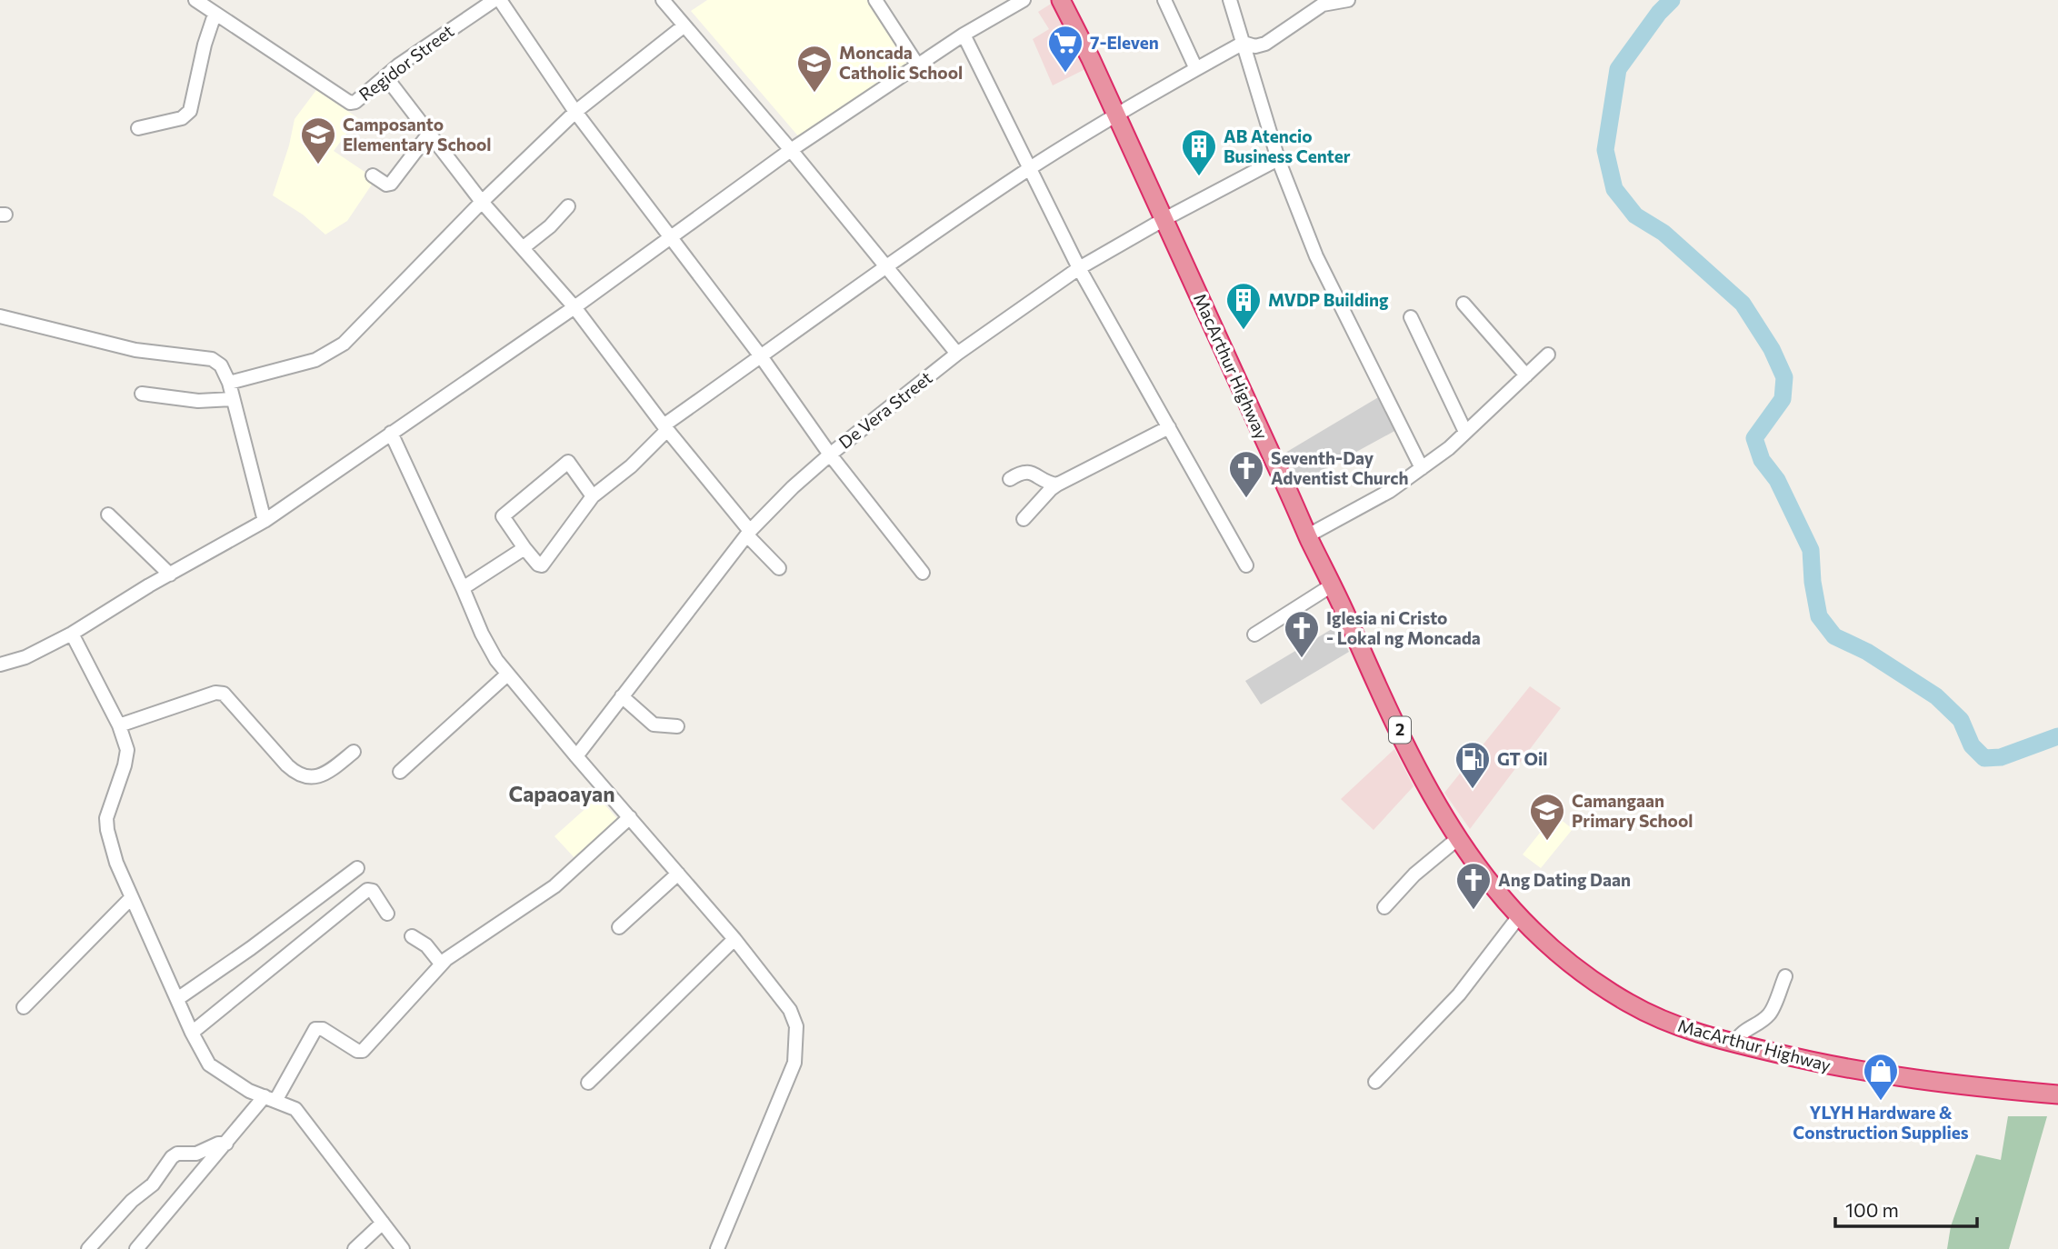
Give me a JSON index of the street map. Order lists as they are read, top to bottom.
{
  "streets": {
    "highway": ["MacArthur Highway", "2"],
    "street": ["Regidor Street", "De Vera Street"]
  },
  "crossings": [
    ["MacArthur Highway", "De Vera Street"]
  ],
  "districts": ["Capaoayan"],
  "places": {
    "supermarket": ["7-Eleven"],
    "school or university": ["Moncada Catholic School", "Camposanto Elementary School", "Camangaan Primary School"],
    "building": ["AB Atencio Business Center", "MVDP Building"],
    "church": ["Seventh-Day Adventist Church", "Iglesia ni Cristo - Lokal ng Moncada", "Ang Dating Daan"],
    "fuel station": ["GT Oil"],
    "shop": ["YLYH Hardware & Construction Supplies"]
  },
  "scale_bar": "100 m"
}
